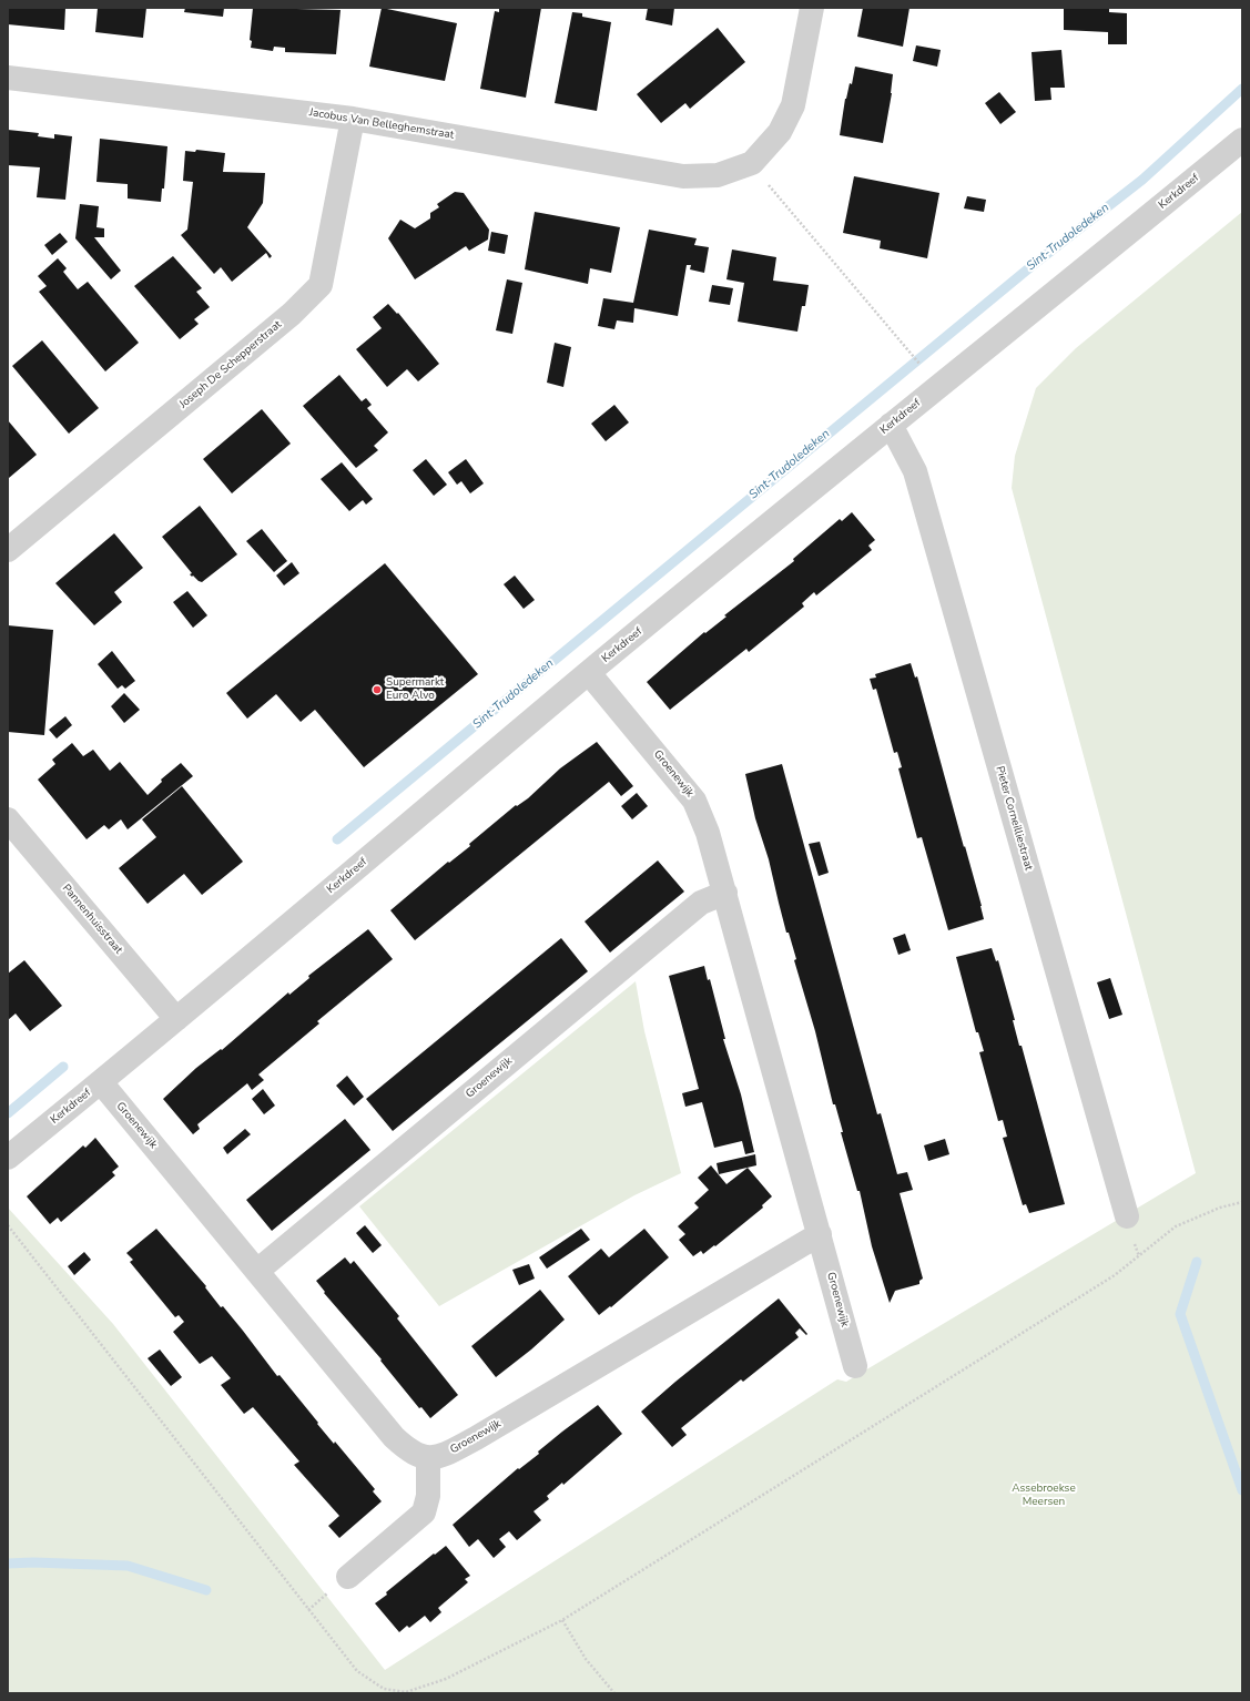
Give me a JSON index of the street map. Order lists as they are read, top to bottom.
{
  "streets": {
    "street": [
      "Jacobus Van Belleghemstraat",
      "Kerkdreef",
      "Joseph De Schepperstraat",
      "Groenewijk",
      "Pieter Corneilliestraat",
      "Pannenhuisstraat"
    ]
  },
  "crossings": [
    ["Jacobus Van Belleghemstraat", "Joseph De Schepperstraat"],
    ["Kerkdreef", "Groenewijk"],
    ["Kerkdreef", "Pieter Corneilliestraat"],
    ["Kerkdreef", "Pannenhuisstraat"]
  ],
  "water": ["Sint-Trudoledeken"],
  "parks": ["Assebroekse Meersen"],
  "places": ["Supermarkt Euro Alvo"]
}
